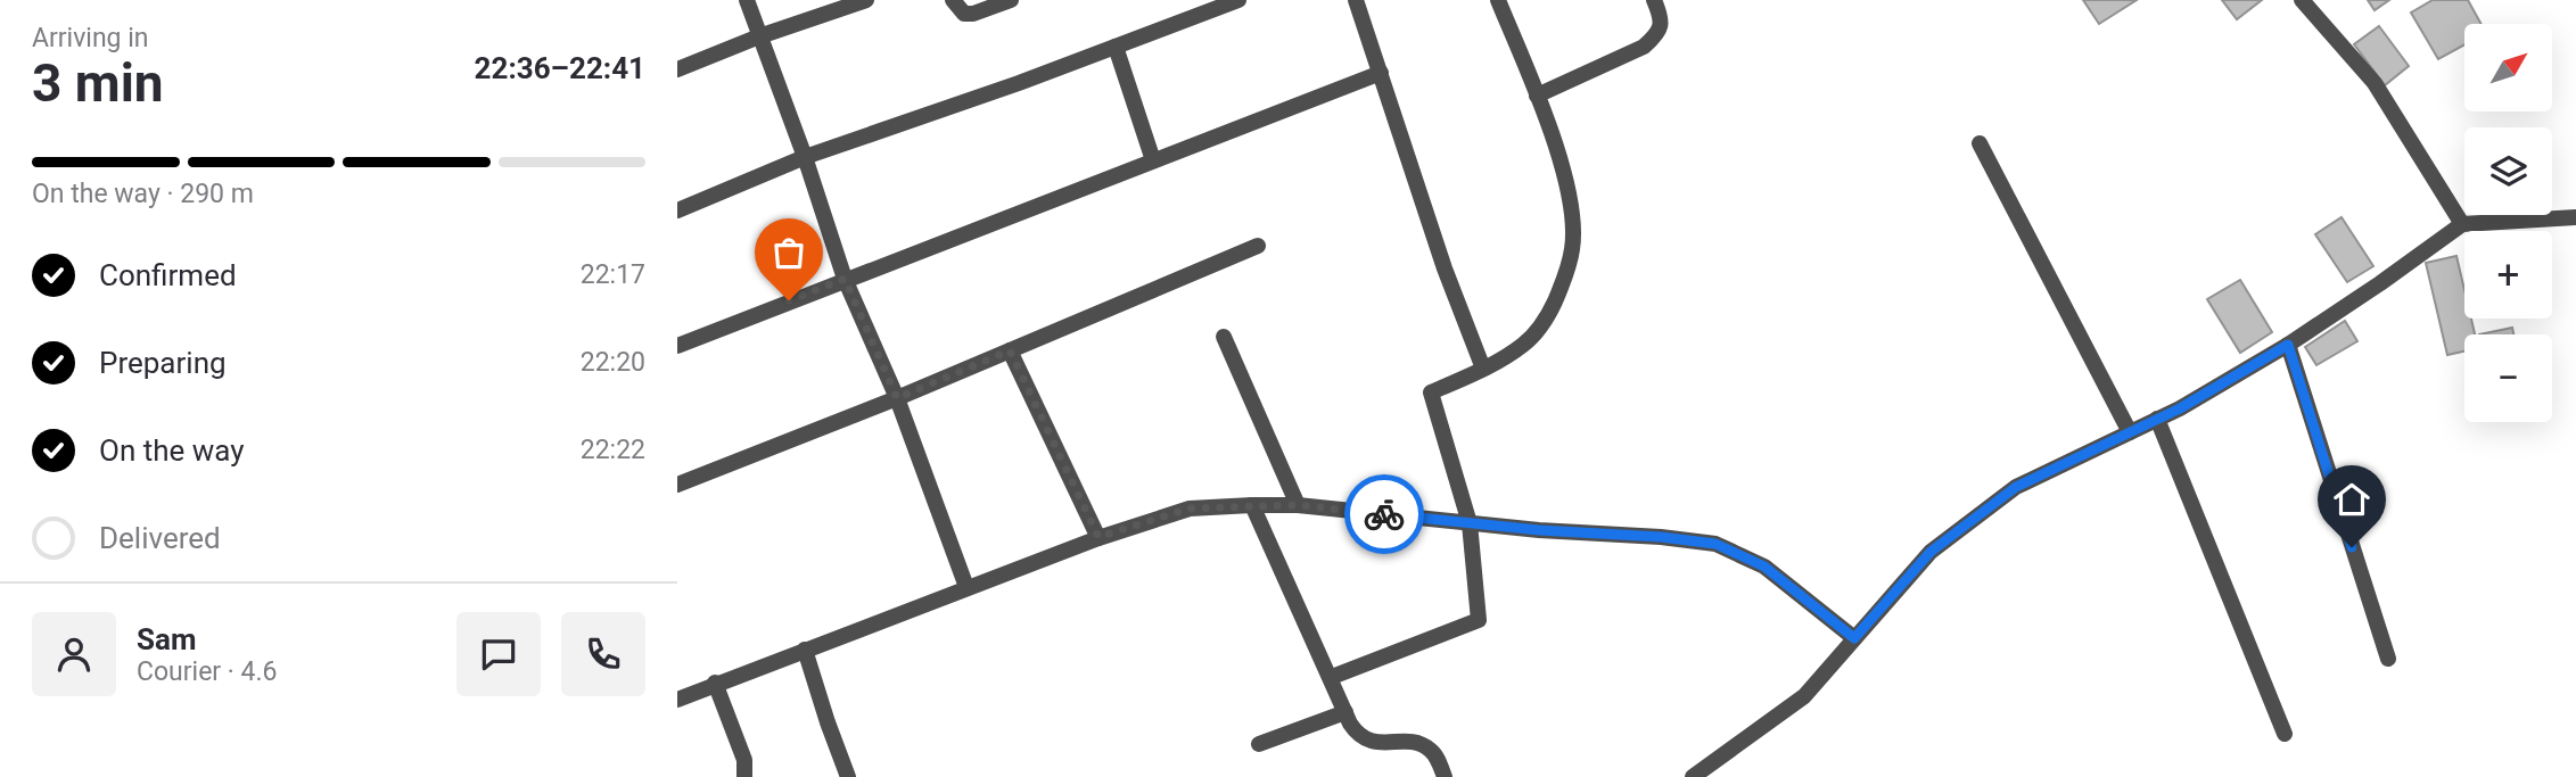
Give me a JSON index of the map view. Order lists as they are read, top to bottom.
{
  "north": "top right",
  "page": {
    "heading": ["3 min", "Arriving in", "22:36–22:41"],
    "panel": ["Sam", "Courier · 4.6"],
    "map_buttons": ["+", "−"],
    "bar": "On the way · 290 m",
    "list": [
      ["Confirmed", "22:17"],
      ["Preparing", "22:20"],
      ["On the way", "22:22"],
      "Delivered"
    ]
  }
}
